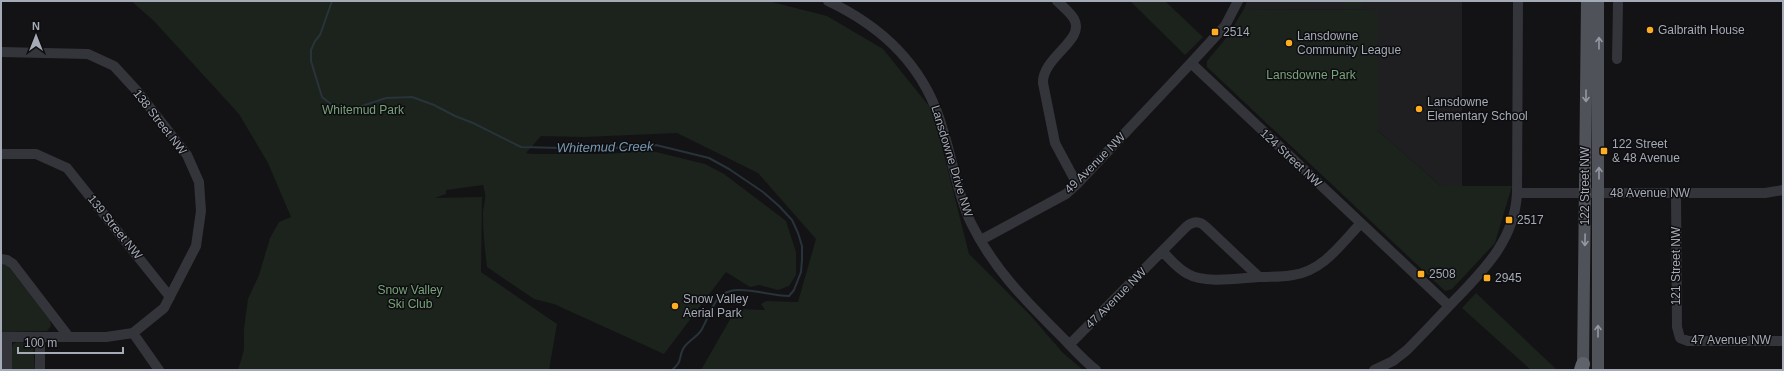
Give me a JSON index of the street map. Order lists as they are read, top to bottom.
{
  "streets": {
    "main road": ["122 Street NW"],
    "street": [
      "138 Street NW",
      "124 Street NW",
      "Lansdowne Drive NW",
      "49 Avenue NW",
      "48 Avenue NW",
      "139 Street NW",
      "121 Street NW",
      "47 Avenue NW"
    ]
  },
  "crossings": [
    ["138 Street NW", "139 Street NW"],
    ["124 Street NW", "49 Avenue NW"],
    ["Lansdowne Drive NW", "49 Avenue NW"],
    ["Lansdowne Drive NW", "47 Avenue NW"],
    ["122 Street NW", "48 Avenue NW"],
    ["48 Avenue NW", "121 Street NW"],
    ["121 Street NW", "47 Avenue NW"]
  ],
  "water": ["Whitemud Creek"],
  "parks": ["Lansdowne Park", "Whitemud Park", "Snow Valley Ski Club"],
  "places": {
    "other": [
      "Galbraith House",
      "Lansdowne Community League",
      "Lansdowne Elementary School",
      "Snow Valley Aerial Park"
    ],
    "transit": [
      "2514",
      "122 Street & 48 Avenue",
      "2517",
      "2508",
      "2945"
    ]
  },
  "scale_bar": "100 m",
  "north": "top"
}
